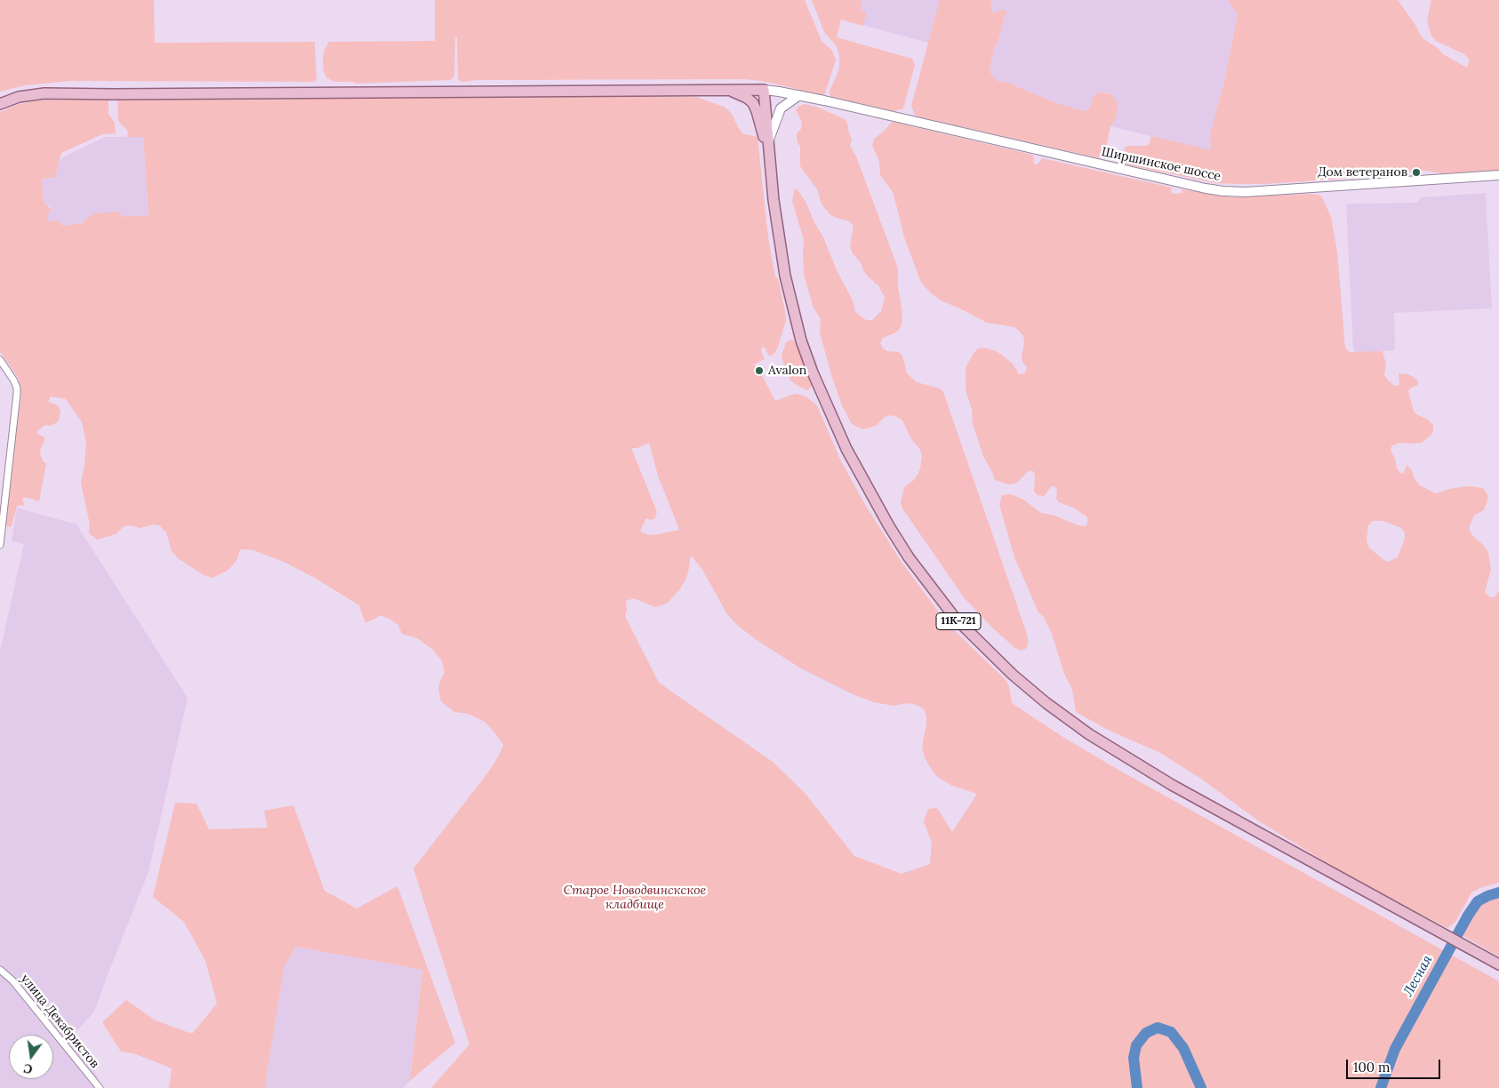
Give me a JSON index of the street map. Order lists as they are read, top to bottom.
{
  "streets": {
    "main road": ["Ширшинское шоссе", "11К-721"],
    "street": ["улица Декабристов"]
  },
  "crossings": [
    ["Ширшинское шоссе", "11К-721"]
  ],
  "water": ["Лесная"],
  "parks": ["Старое Новодвинскское кладбище"],
  "places": ["Дом ветеранов", "Avalon"],
  "scale_bar": "100 m",
  "north": "bottom"
}
